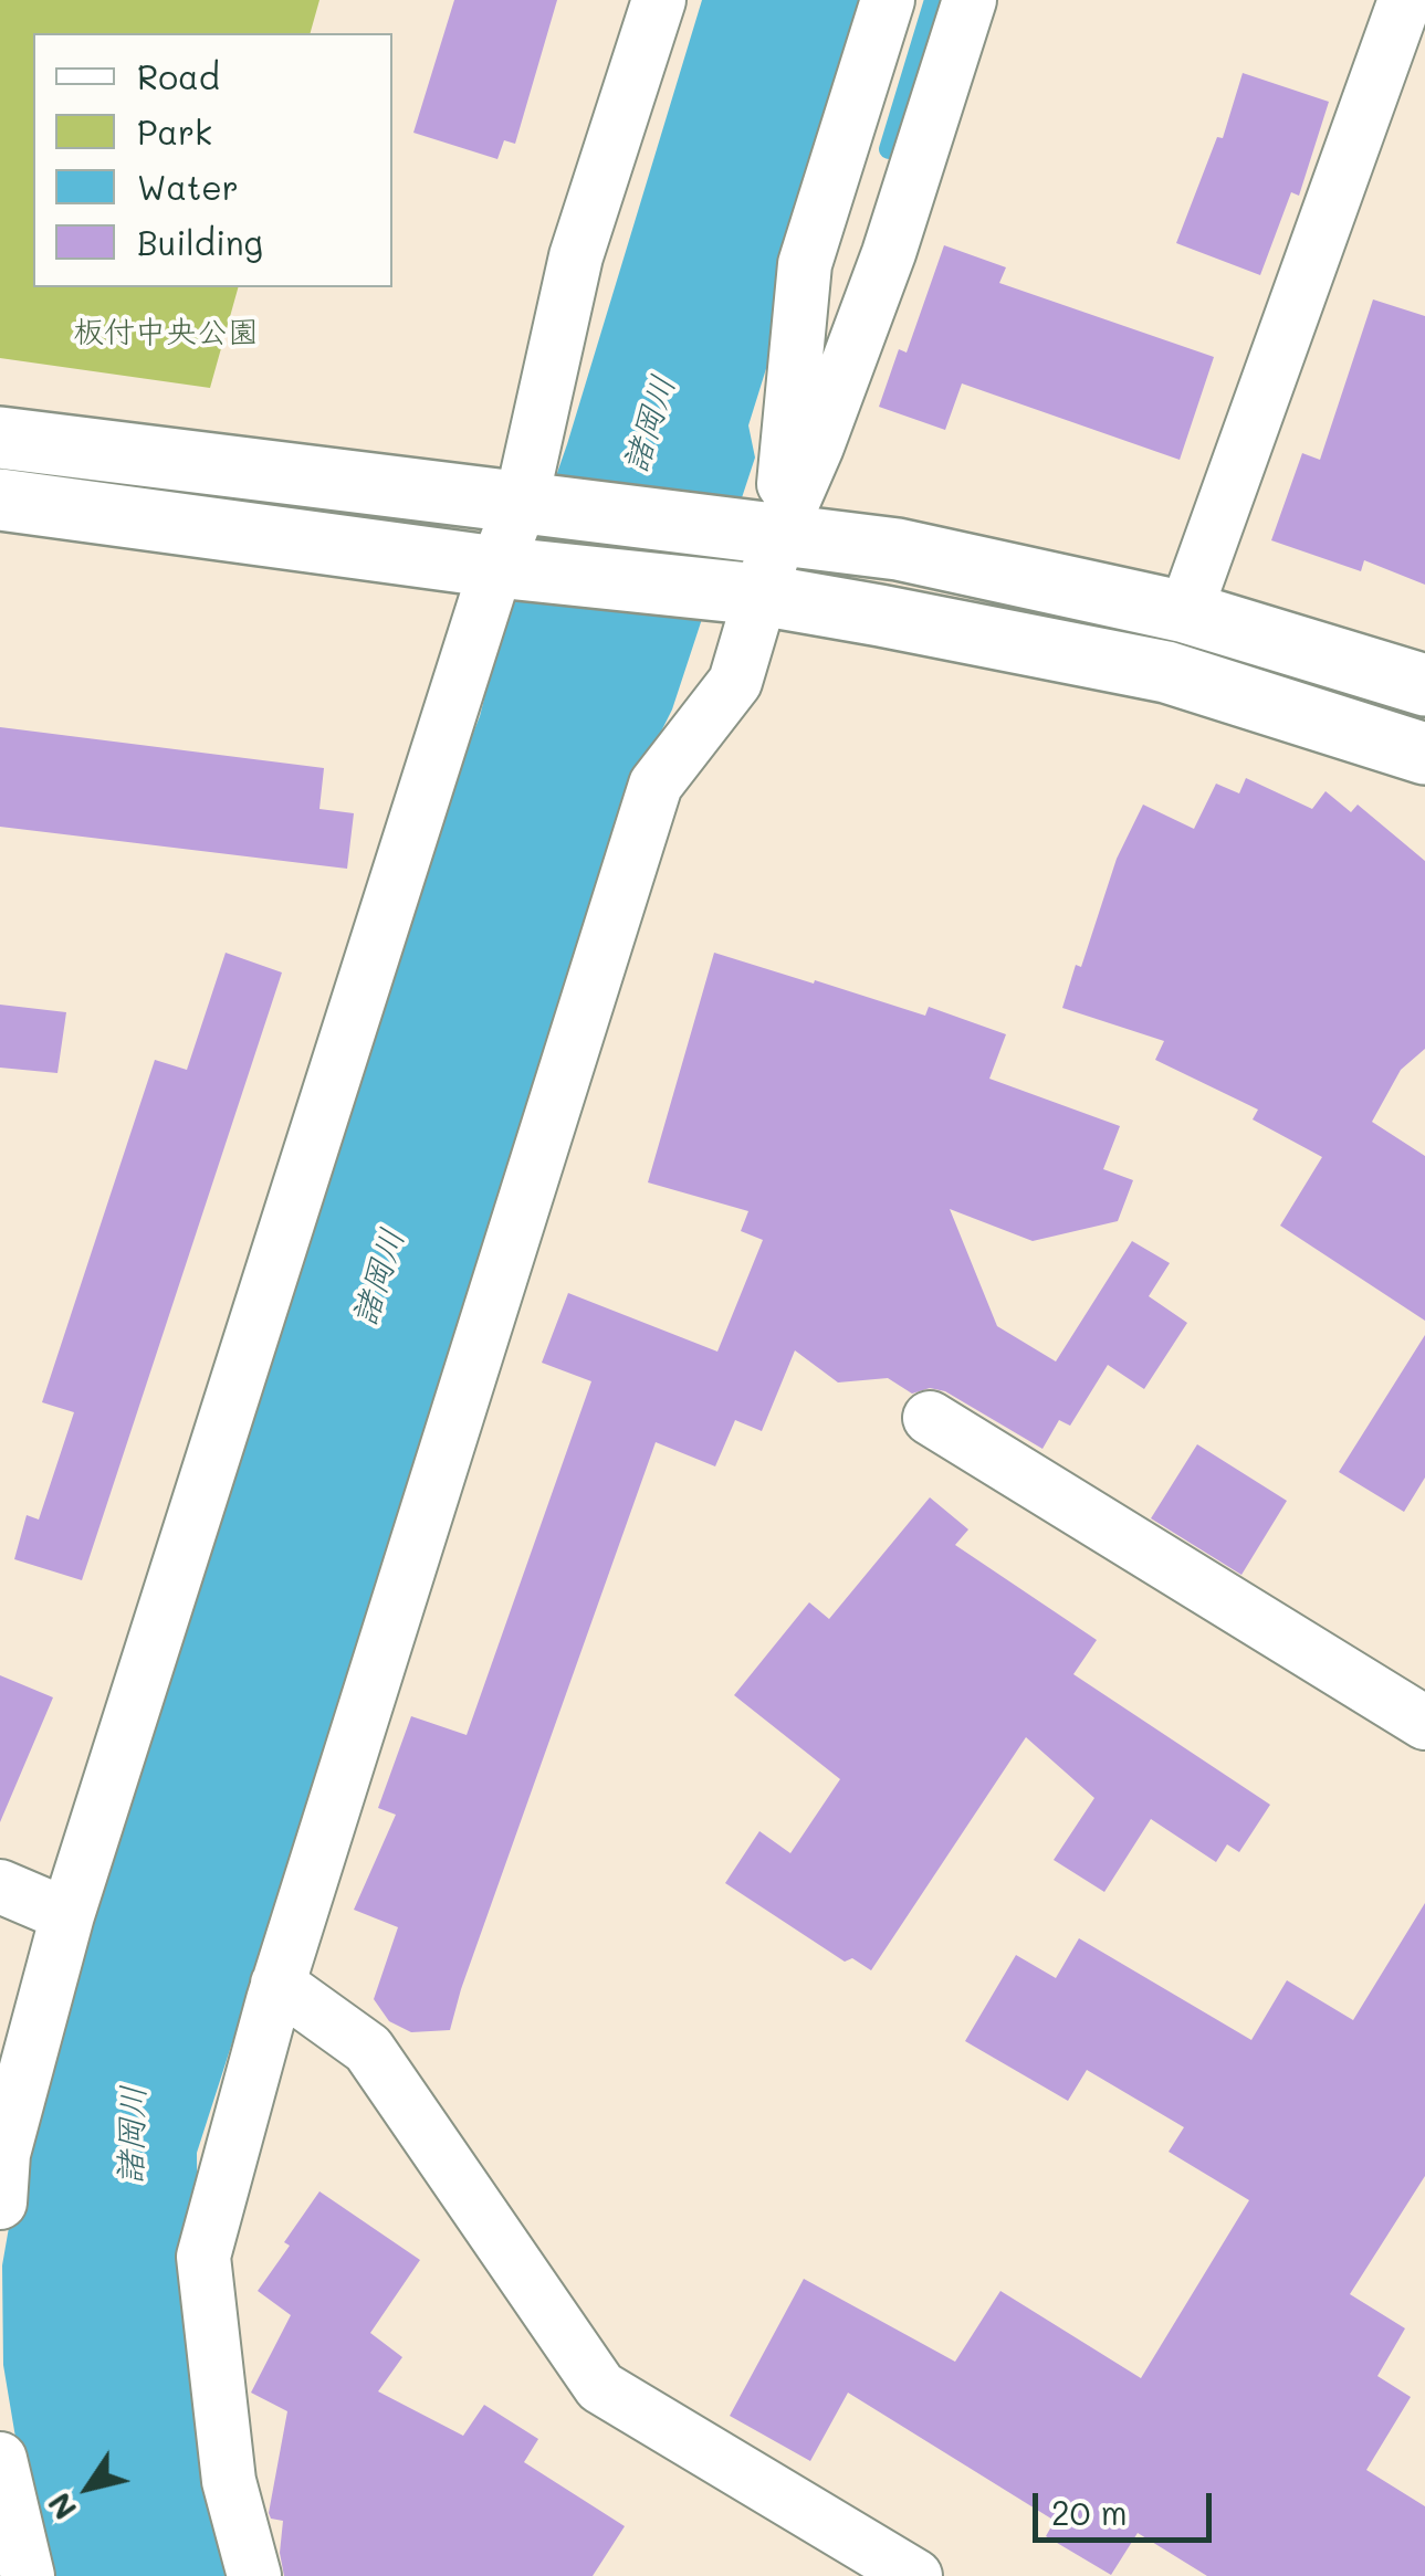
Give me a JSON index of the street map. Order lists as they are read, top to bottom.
{
  "water": ["諸岡川"],
  "parks": ["板付中央公園"],
  "legend": [
    "Road",
    "Park",
    "Water",
    "Building"
  ],
  "scale_bar": "20 m",
  "north": "bottom left"
}
